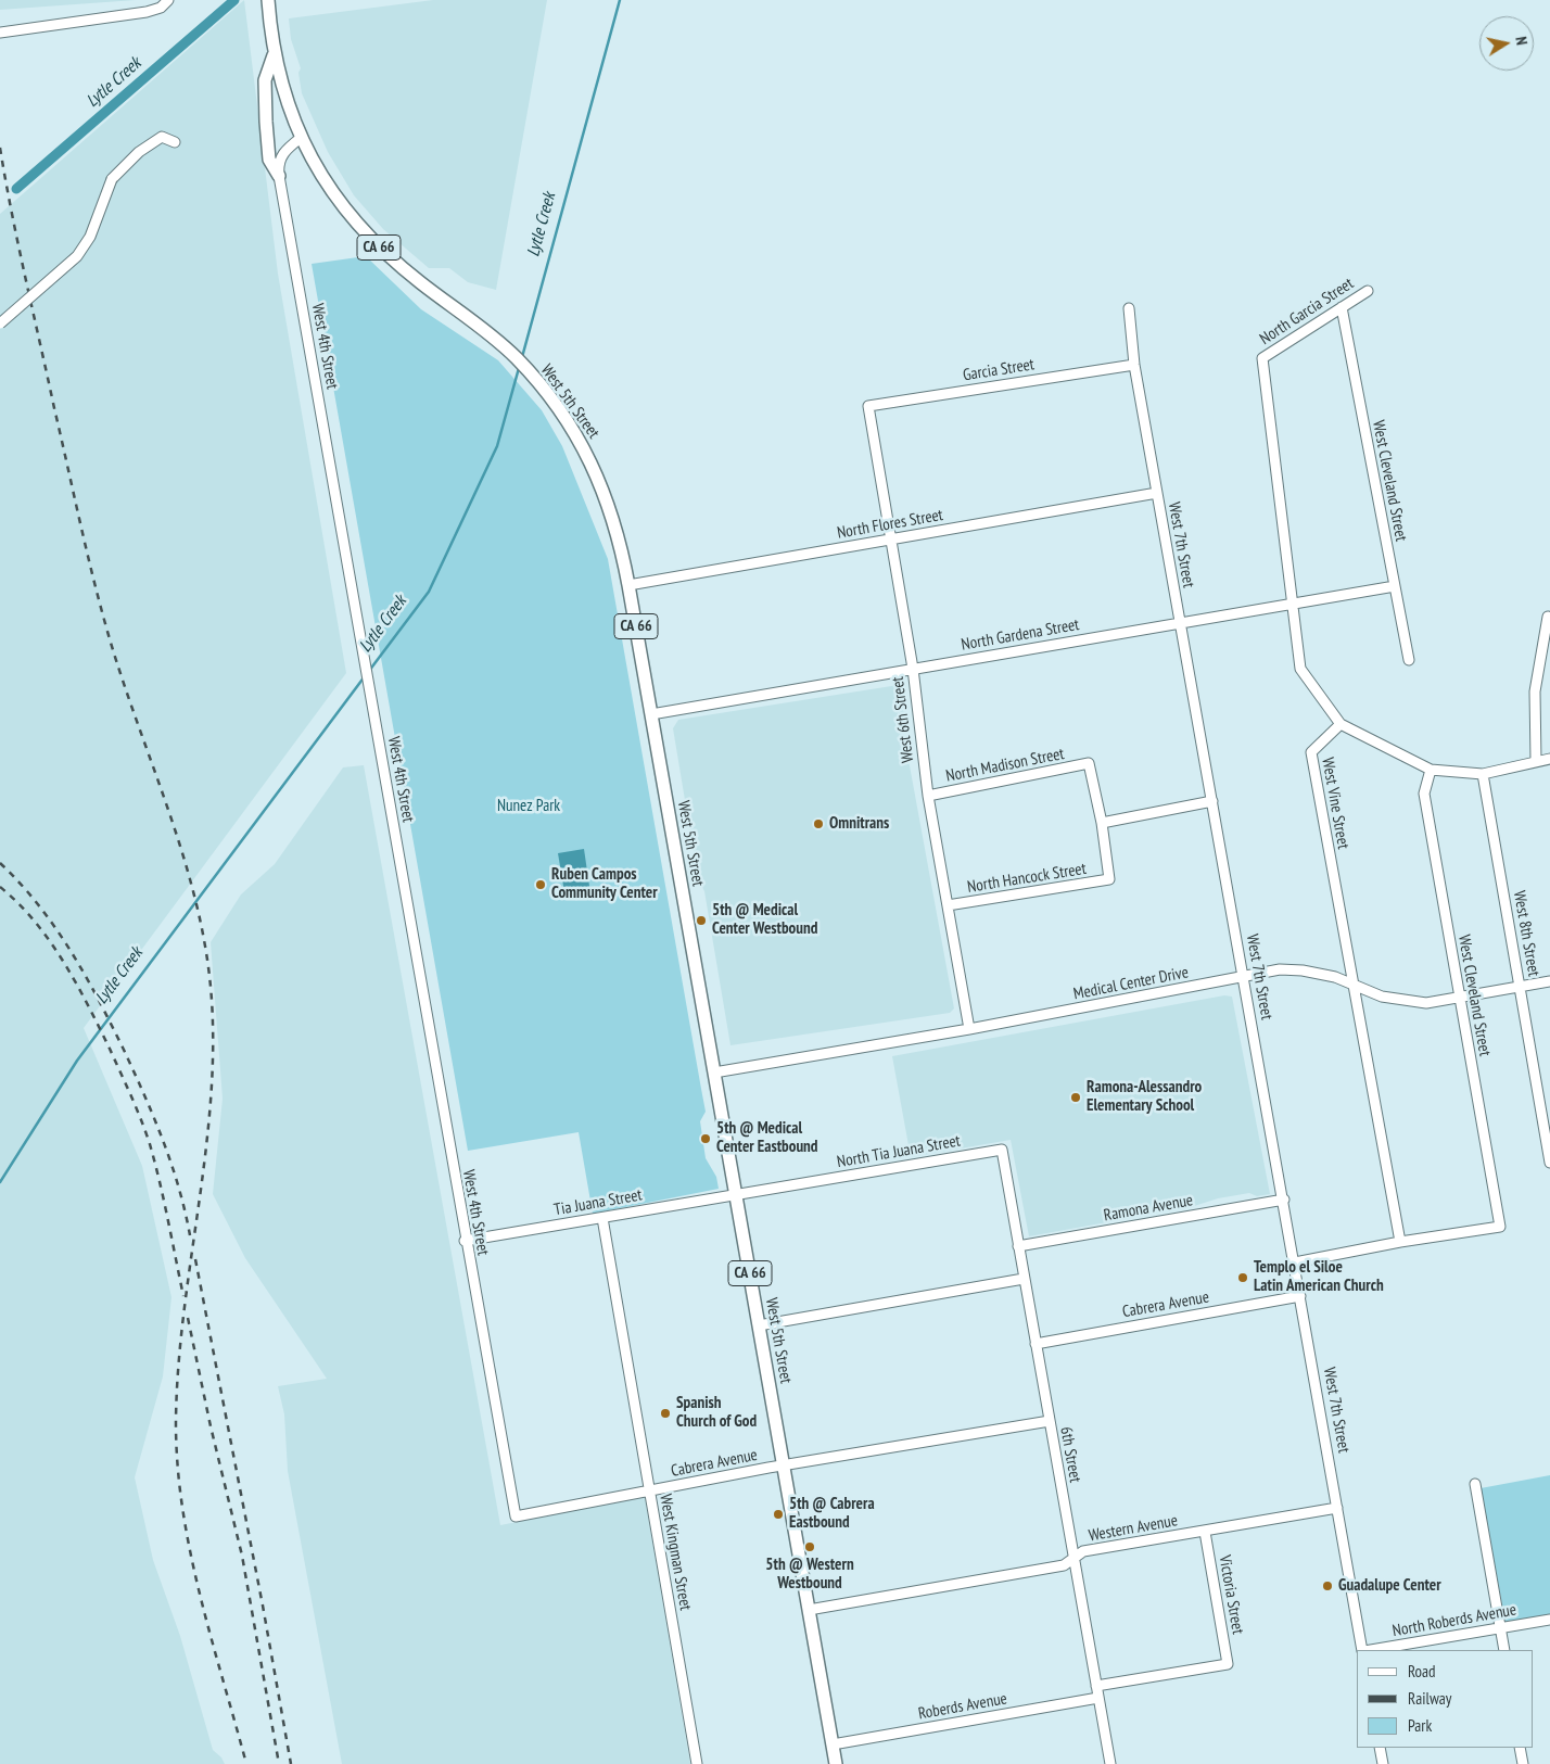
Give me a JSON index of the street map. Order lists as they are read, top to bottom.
{
  "streets": {
    "main road": ["CA 66", "West 5th Street"],
    "street": [
      "North Garcia Street",
      "West 4th Street",
      "Garcia Street",
      "West Cleveland Street",
      "North Flores Street",
      "West 7th Street",
      "North Gardena Street",
      "West 6th Street",
      "North Madison Street",
      "West Vine Street",
      "North Hancock Street",
      "West 8th Street",
      "Medical Center Drive",
      "North Tia Juana Street",
      "Tia Juana Street",
      "Ramona Avenue",
      "Cabrera Avenue",
      "6th Street",
      "Western Avenue",
      "West Kingman Street",
      "Victoria Street",
      "North Roberds Avenue",
      "Roberds Avenue"
    ]
  },
  "crossings": [
    ["CA 66", "West 5th Street"],
    ["North Garcia Street", "West Cleveland Street"],
    ["North Garcia Street", "North Gardena Street"],
    ["West 4th Street", "Tia Juana Street"],
    ["West 4th Street", "Cabrera Avenue"],
    ["Garcia Street", "West 7th Street"],
    ["Garcia Street", "West 6th Street"],
    ["West 5th Street", "North Flores Street"],
    ["West 5th Street", "North Gardena Street"],
    ["West 5th Street", "Medical Center Drive"],
    ["West 5th Street", "North Tia Juana Street"],
    ["West 5th Street", "Tia Juana Street"],
    ["West 5th Street", "Cabrera Avenue"],
    ["West 5th Street", "Western Avenue"],
    ["West 5th Street", "Roberds Avenue"],
    ["West Cleveland Street", "North Gardena Street"],
    ["West Cleveland Street", "West Vine Street"],
    ["West Cleveland Street", "Medical Center Drive"],
    ["North Flores Street", "West 7th Street"],
    ["North Flores Street", "West 6th Street"],
    ["West 7th Street", "North Gardena Street"],
    ["West 7th Street", "Medical Center Drive"],
    ["West 7th Street", "Ramona Avenue"],
    ["West 7th Street", "Cabrera Avenue"],
    ["West 7th Street", "Western Avenue"],
    ["North Gardena Street", "West 6th Street"],
    ["West 6th Street", "North Madison Street"],
    ["West 6th Street", "North Hancock Street"],
    ["West 6th Street", "Medical Center Drive"],
    ["North Madison Street", "North Hancock Street"],
    ["West Vine Street", "Medical Center Drive"],
    ["West 8th Street", "Medical Center Drive"],
    ["North Tia Juana Street", "Tia Juana Street"],
    ["North Tia Juana Street", "6th Street"],
    ["Tia Juana Street", "West Kingman Street"],
    ["Ramona Avenue", "6th Street"],
    ["Cabrera Avenue", "6th Street"],
    ["Cabrera Avenue", "West Kingman Street"],
    ["6th Street", "Western Avenue"],
    ["6th Street", "Victoria Street"],
    ["6th Street", "Roberds Avenue"],
    ["Western Avenue", "Victoria Street"]
  ],
  "water": ["Lytle Creek"],
  "parks": ["Nunez Park"],
  "places": [
    "Omnitrans",
    "Ruben Campos Community Center",
    "5th @ Medical Center Westbound",
    "Ramona-Alessandro Elementary School",
    "5th @ Medical Center Eastbound",
    "Templo el Siloe Latin American Church",
    "Spanish Church of God",
    "5th @ Cabrera Eastbound",
    "5th @ Western Westbound",
    "Guadalupe Center"
  ],
  "legend": ["Road", "Railway", "Park"],
  "north": "right"
}
